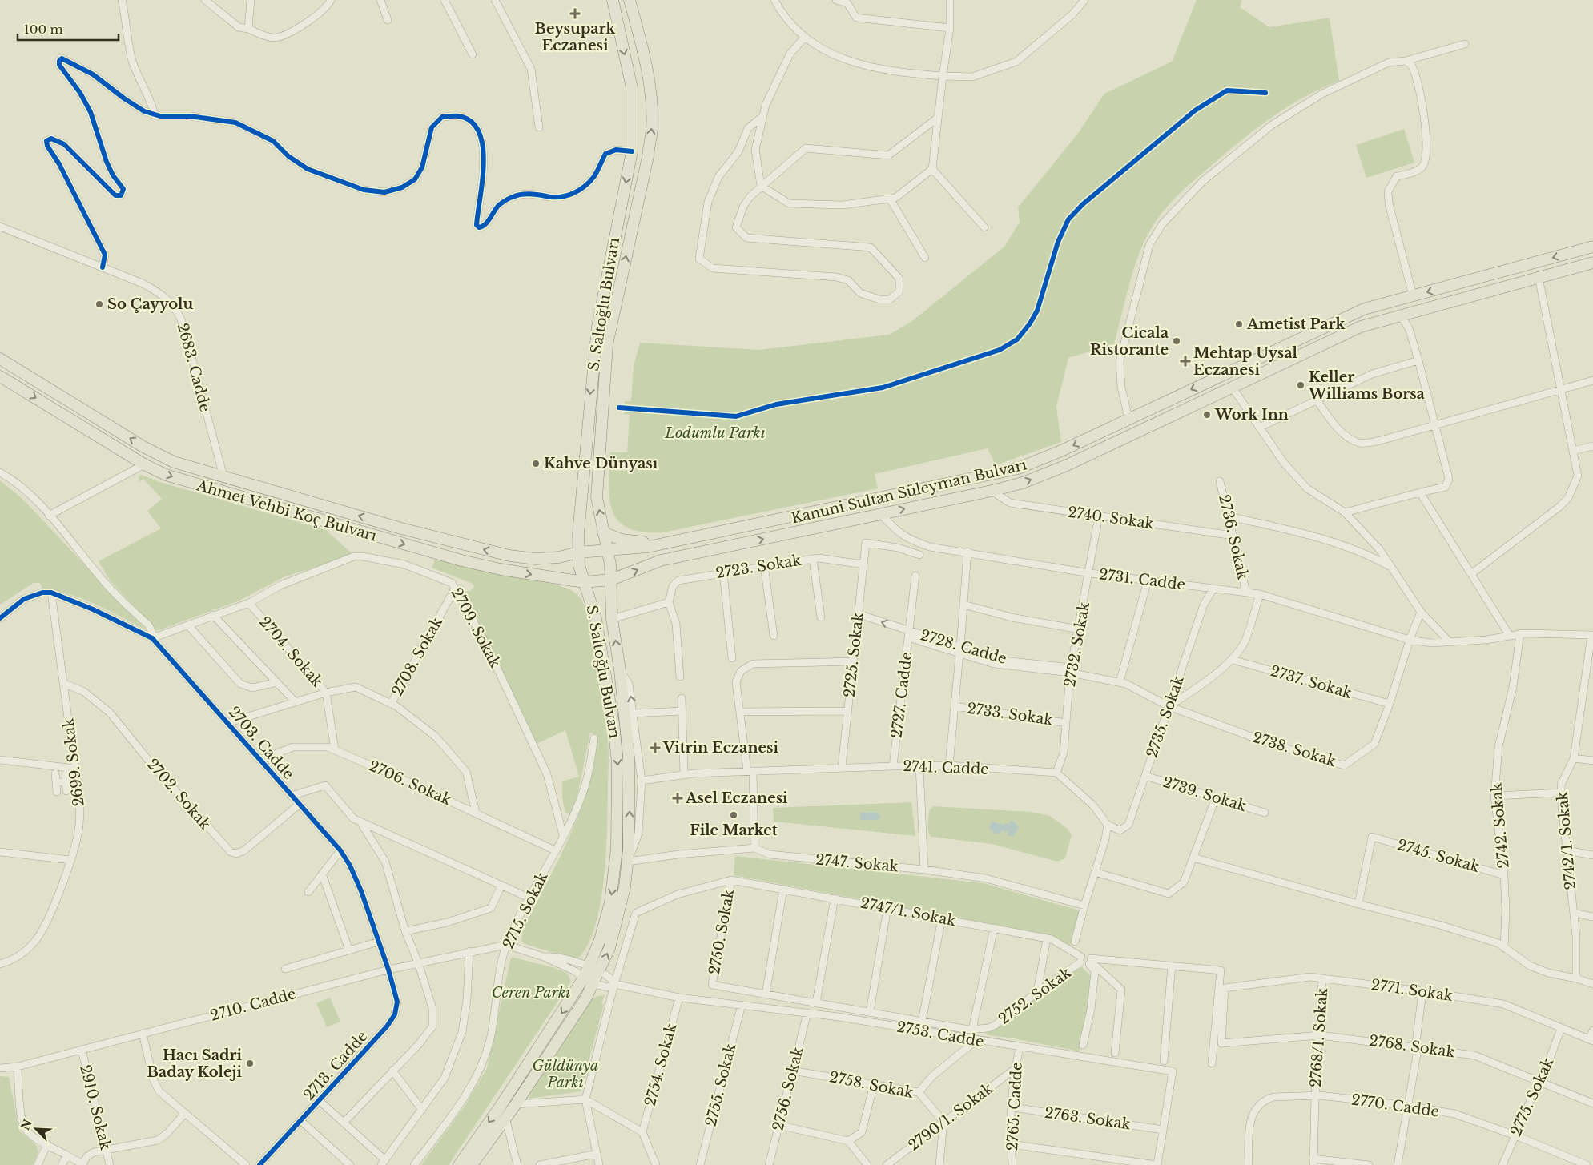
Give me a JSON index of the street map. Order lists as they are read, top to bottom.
{
  "streets": {
    "main road": ["S. Saltoğlu Bulvarı", "Kanuni Sultan Süleyman Bulvarı", "Ahmet Vehbi Koç Bulvarı"],
    "street": [
      "2683. Cadde",
      "2740. Sokak",
      "2736. Sokak",
      "2723. Sokak",
      "2731. Cadde",
      "2709. Sokak",
      "2732. Sokak",
      "2728. Cadde",
      "2704. Sokak",
      "2725. Sokak",
      "2708. Sokak",
      "2737. Sokak",
      "2727. Cadde",
      "2733. Sokak",
      "2735. Sokak",
      "2703. Cadde",
      "2738. Sokak",
      "2699. Sokak",
      "2741. Cadde",
      "2706. Sokak",
      "2702. Sokak",
      "2739. Sokak",
      "2742. Sokak",
      "2742/1. Sokak",
      "2745. Sokak",
      "2747. Sokak",
      "2715. Sokak",
      "2747/1. Sokak",
      "2750. Sokak",
      "2771. Sokak",
      "2752. Sokak",
      "2710. Cadde",
      "2753. Cadde",
      "2768/1. Sokak",
      "2768. Sokak",
      "2754. Sokak",
      "2713. Cadde",
      "2755. Sokak",
      "2758. Sokak",
      "2756. Sokak",
      "2775. Sokak",
      "2770. Cadde",
      "2765. Cadde",
      "2910. Sokak",
      "2790/1. Sokak",
      "2763. Sokak"
    ]
  },
  "crossings": [
    ["S. Saltoğlu Bulvarı", "Kanuni Sultan Süleyman Bulvarı"],
    ["S. Saltoğlu Bulvarı", "Ahmet Vehbi Koç Bulvarı"],
    ["S. Saltoğlu Bulvarı", "2747. Sokak"],
    ["2683. Cadde", "Ahmet Vehbi Koç Bulvarı"],
    ["Kanuni Sultan Süleyman Bulvarı", "Ahmet Vehbi Koç Bulvarı"],
    ["Kanuni Sultan Süleyman Bulvarı", "2740. Sokak"],
    ["Kanuni Sultan Süleyman Bulvarı", "2731. Cadde"],
    ["2740. Sokak", "2736. Sokak"],
    ["2740. Sokak", "2732. Sokak"],
    ["2736. Sokak", "2731. Cadde"],
    ["2736. Sokak", "2728. Cadde"],
    ["2736. Sokak", "2737. Sokak"],
    ["2736. Sokak", "2735. Sokak"],
    ["2736. Sokak", "2738. Sokak"],
    ["2723. Sokak", "2725. Sokak"],
    ["2731. Cadde", "2732. Sokak"],
    ["2731. Cadde", "2735. Sokak"],
    ["2731. Cadde", "2738. Sokak"],
    ["2731. Cadde", "2742. Sokak"],
    ["2731. Cadde", "2742/1. Sokak"],
    ["2709. Sokak", "2704. Sokak"],
    ["2709. Sokak", "2708. Sokak"],
    ["2709. Sokak", "2703. Cadde"],
    ["2709. Sokak", "2715. Sokak"],
    ["2732. Sokak", "2728. Cadde"],
    ["2732. Sokak", "2733. Sokak"],
    ["2732. Sokak", "2741. Cadde"],
    ["2728. Cadde", "2725. Sokak"],
    ["2728. Cadde", "2727. Cadde"],
    ["2728. Cadde", "2735. Sokak"],
    ["2728. Cadde", "2738. Sokak"],
    ["2704. Sokak", "2706. Sokak"],
    ["2725. Sokak", "2741. Cadde"],
    ["2737. Sokak", "2738. Sokak"],
    ["2727. Cadde", "2741. Cadde"],
    ["2735. Sokak", "2738. Sokak"],
    ["2735. Sokak", "2739. Sokak"],
    ["2703. Cadde", "2699. Sokak"],
    ["2703. Cadde", "2706. Sokak"],
    ["2703. Cadde", "2702. Sokak"],
    ["2703. Cadde", "2710. Cadde"],
    ["2703. Cadde", "2713. Cadde"],
    ["2699. Sokak", "2702. Sokak"],
    ["2706. Sokak", "2715. Sokak"],
    ["2742. Sokak", "2745. Sokak"],
    ["2715. Sokak", "2710. Cadde"],
    ["2747/1. Sokak", "2750. Sokak"],
    ["2747/1. Sokak", "2752. Sokak"],
    ["2771. Sokak", "2768/1. Sokak"],
    ["2771. Sokak", "2768. Sokak"],
    ["2771. Sokak", "2775. Sokak"],
    ["2710. Cadde", "2713. Cadde"],
    ["2710. Cadde", "2910. Sokak"],
    ["2753. Cadde", "2754. Sokak"],
    ["2753. Cadde", "2755. Sokak"],
    ["2753. Cadde", "2756. Sokak"],
    ["2753. Cadde", "2765. Cadde"],
    ["2753. Cadde", "2763. Sokak"],
    ["2768/1. Sokak", "2768. Sokak"],
    ["2768/1. Sokak", "2770. Cadde"],
    ["2768. Sokak", "2775. Sokak"],
    ["2758. Sokak", "2756. Sokak"],
    ["2758. Sokak", "2790/1. Sokak"],
    ["2775. Sokak", "2770. Cadde"],
    ["2765. Cadde", "2790/1. Sokak"],
    ["2765. Cadde", "2763. Sokak"]
  ],
  "parks": ["Lodumlu Parkı", "Ceren Parkı", "Güldünya Parkı"],
  "places": {
    "health": [
      "Beysupark Eczanesi",
      "Mehtap Uysal Eczanesi",
      "Vitrin Eczanesi",
      "Asel Eczanesi"
    ],
    "other": [
      "So Çayyolu",
      "Ametist Park",
      "Cicala Ristorante",
      "Keller Williams Borsa",
      "Work Inn",
      "Kahve Dünyası",
      "File Market",
      "Hacı Sadri Baday Koleji"
    ]
  },
  "scale_bar": "100 m",
  "north": "top left"
}
